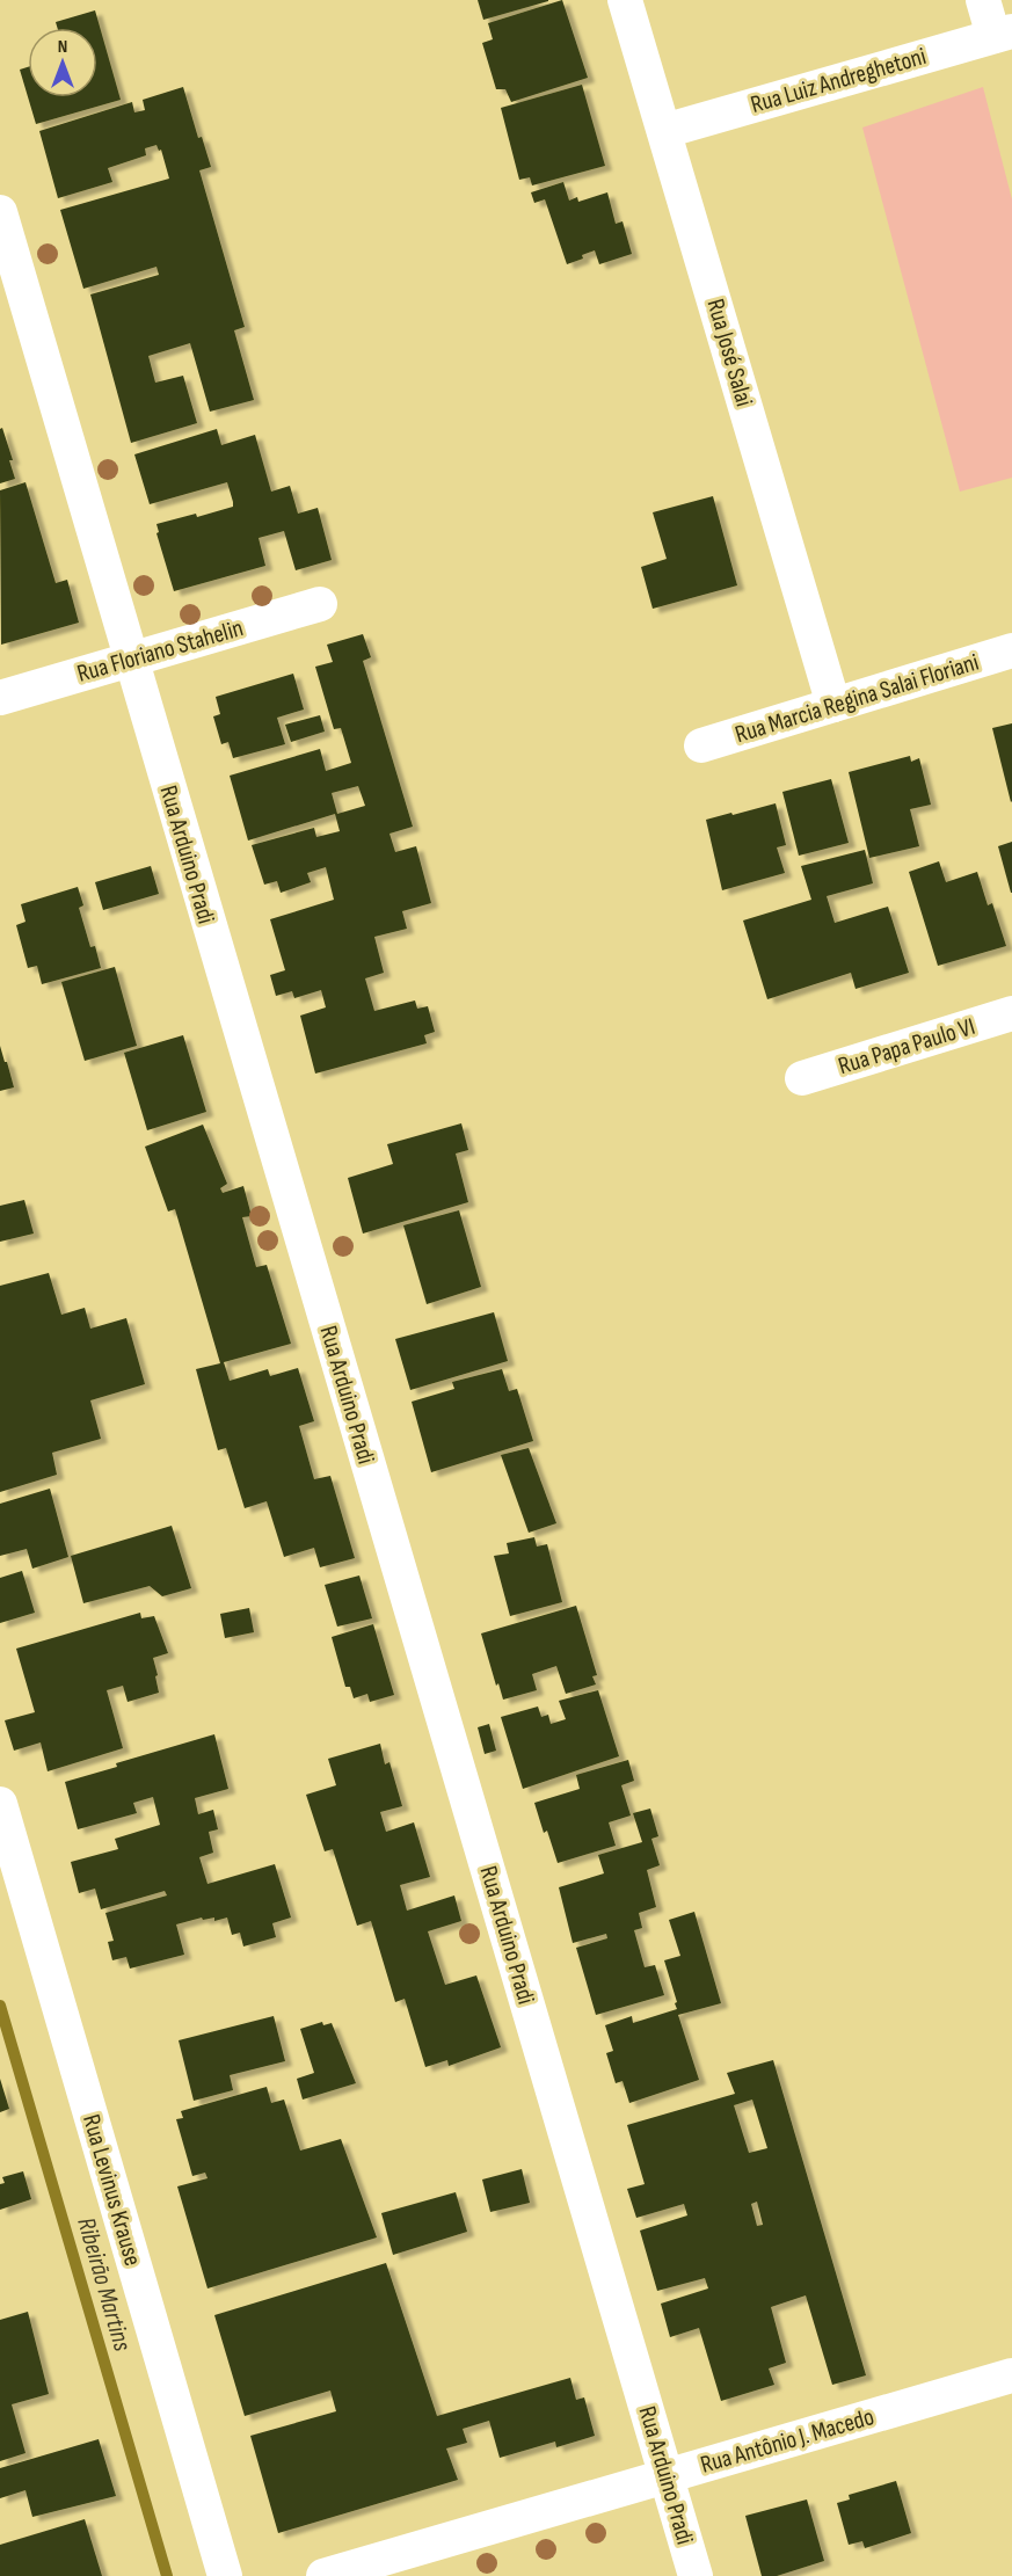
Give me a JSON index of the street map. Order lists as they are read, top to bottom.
{
  "streets": {
    "street": [
      "Rua Luiz Andreghetoni",
      "Rua José Salai",
      "Rua Floriano Stahelin",
      "Rua Marcia Regina Salai Floriani",
      "Rua Arduino Pradi",
      "Rua Papa Paulo VI",
      "Rua Levinus Krause",
      "Rua Antônio J. Macedo"
    ]
  },
  "crossings": [
    ["Rua Luiz Andreghetoni", "Rua José Salai"],
    ["Rua José Salai", "Rua Marcia Regina Salai Floriani"],
    ["Rua Floriano Stahelin", "Rua Arduino Pradi"],
    ["Rua Arduino Pradi", "Rua Antônio J. Macedo"]
  ],
  "water": ["Ribeirão Martins"],
  "north": "top"
}
